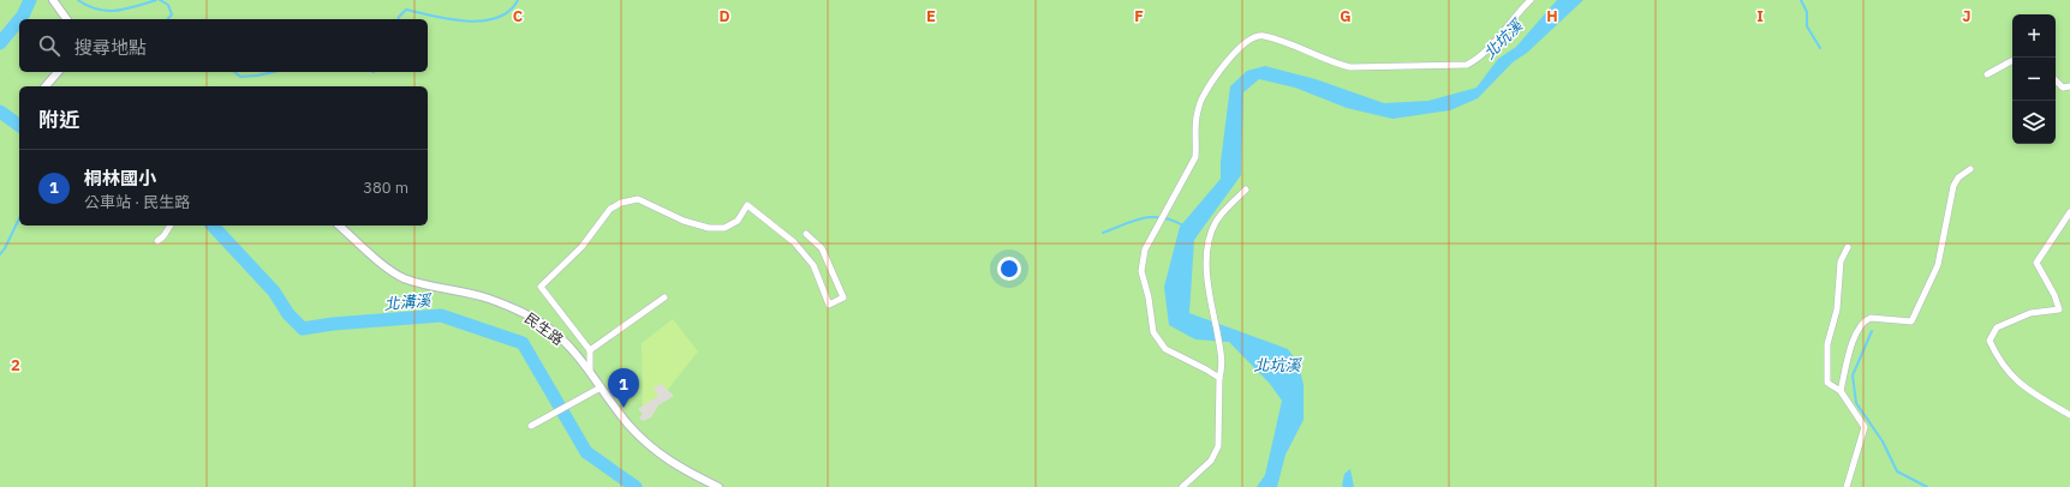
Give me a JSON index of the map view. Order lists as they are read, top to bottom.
{
  "streets": {
    "street": ["民生路"]
  },
  "water": ["北坑溪", "北溝溪"],
  "page": {
    "map_buttons": ["+", "−"],
    "search": "搜尋地點",
    "heading": "附近",
    "list": [
      {
        "mark": "1",
        "name": "桐林國小",
        "note": "公車站 · 民生路",
        "value": "380 m"
      }
    ],
    "pins": "1"
  },
  "grid": {
    "columns": [
      "C",
      "D",
      "E",
      "F",
      "G",
      "H",
      "I",
      "J"
    ],
    "rows": ["2"]
  }
}
